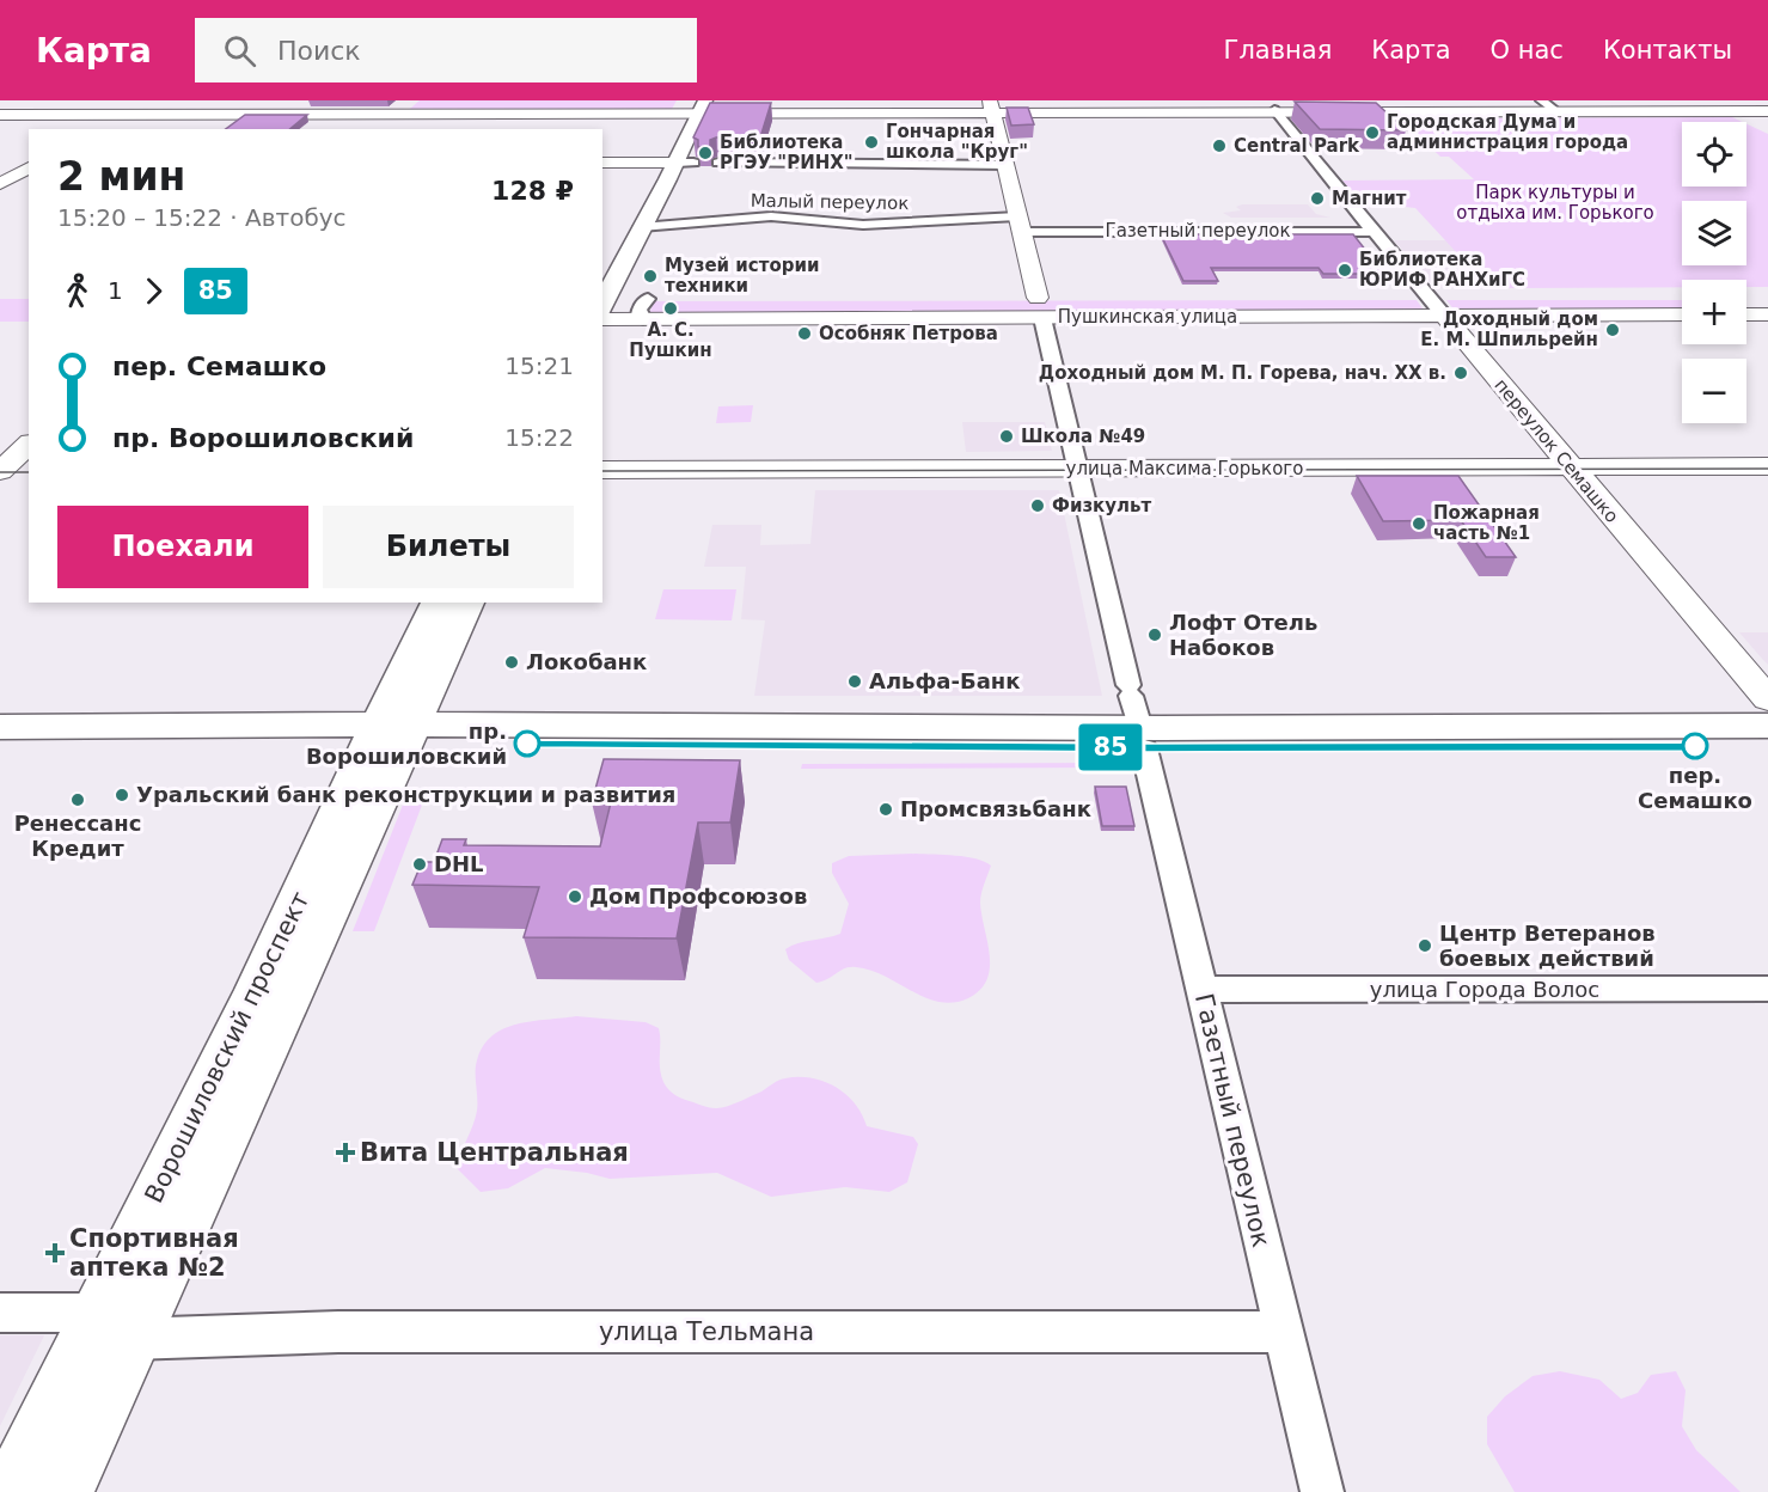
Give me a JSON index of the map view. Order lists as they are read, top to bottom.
{
  "streets": {
    "main road": [
      "Газетный переулок",
      "Пушкинская улица",
      "переулок Семашко",
      "улица Максима Горького",
      "Ворошиловский проспект"
    ],
    "street": ["Малый переулок", "улица Города Волос", "улица Тельмана"]
  },
  "crossings": [
    ["Малый переулок", "Газетный переулок"],
    ["Газетный переулок", "Пушкинская улица"],
    ["Газетный переулок", "переулок Семашко"],
    ["Газетный переулок", "улица Максима Горького"],
    ["Газетный переулок", "улица Города Волос"],
    ["Газетный переулок", "улица Тельмана"],
    ["Пушкинская улица", "переулок Семашко"],
    ["переулок Семашко", "улица Максима Горького"],
    ["Ворошиловский проспект", "улица Тельмана"]
  ],
  "parks": ["Парк культуры и отдыха им. Горького"],
  "places": {
    "other": [
      "Городская Дума и администрация города",
      "Гончарная школа \"Круг\"",
      "Central Park",
      "Библиотека РГЭУ \"РИНХ\"",
      "Магнит",
      "Библиотека ЮРИФ РАНХиГС",
      "Музей истории техники",
      "А. С. Пушкин",
      "Доходный дом Е. М. Шпильрейн",
      "Особняк Петрова",
      "Доходный дом М. П. Горева, нач. ХХ в.",
      "Школа №49",
      "Физкульт",
      "Пожарная часть №1",
      "Лофт Отель Набоков",
      "Локобанк",
      "Альфа-Банк",
      "пр. Ворошиловский",
      "пер. Семашко",
      "Уральский банк реконструкции и развития",
      "Ренессанс Кредит",
      "Промсвязьбанк",
      "DHL",
      "Дом Профсоюзов",
      "Центр Ветеранов боевых действий"
    ],
    "health": ["Вита Центральная", "Спортивная аптека №2"]
  },
  "lines": ["bus line 85"],
  "page": {
    "header": "Карта",
    "search": "Поиск",
    "nav": [
      "Главная",
      "Карта",
      "О нас",
      "Контакты"
    ],
    "on_map": "85",
    "map_buttons": ["+", "−"],
    "heading": ["2 мин", "15:20 – 15:22 · Автобус", "128 ₽"],
    "legs": ["1", "85"],
    "list": [
      {
        "name": "пер. Семашко",
        "value": "15:21"
      },
      {
        "name": "пр. Ворошиловский",
        "value": "15:22"
      }
    ],
    "buttons": ["Поехали", "Билеты"]
  }
}
